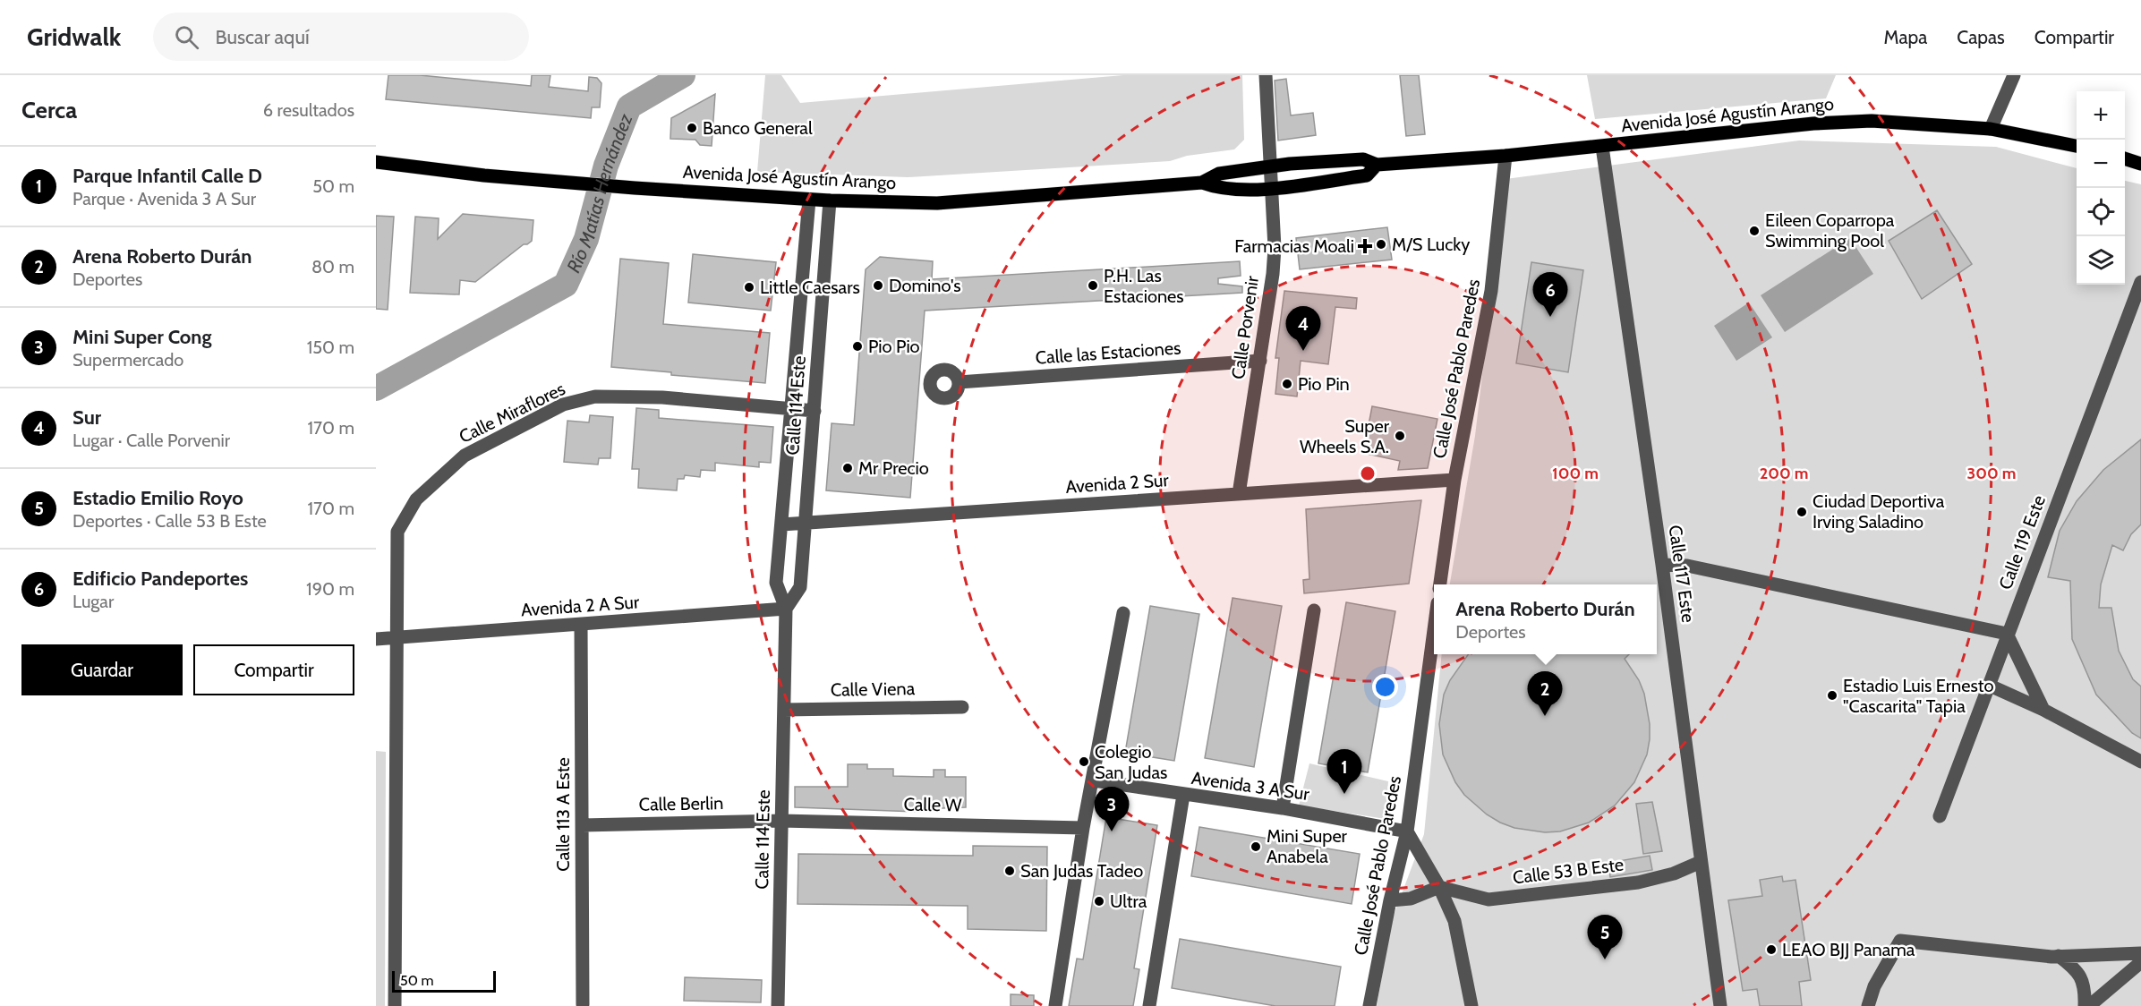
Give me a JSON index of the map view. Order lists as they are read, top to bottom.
{
  "streets": {
    "main road": ["Avenida José Agustín Arango"],
    "street": [
      "Calle Porvenir",
      "Calle las Estaciones",
      "Calle José Pablo Paredes",
      "Calle 114 Este",
      "Calle Miraflores",
      "Avenida 2 Sur",
      "Calle 119 Este",
      "Calle 117 Este",
      "Avenida 2 A Sur",
      "Calle Viena",
      "Avenida 3 A Sur",
      "Calle Berlin",
      "Calle W",
      "Calle 113 A Este",
      "Calle 53 B Este"
    ]
  },
  "crossings": [
    ["Avenida José Agustín Arango", "Calle Porvenir"],
    ["Avenida José Agustín Arango", "Calle José Pablo Paredes"],
    ["Avenida José Agustín Arango", "Calle 114 Este"],
    ["Avenida José Agustín Arango", "Calle 117 Este"],
    ["Calle Porvenir", "Calle las Estaciones"],
    ["Calle Porvenir", "Avenida 2 Sur"],
    ["Calle José Pablo Paredes", "Avenida 2 Sur"],
    ["Calle José Pablo Paredes", "Avenida 3 A Sur"],
    ["Calle 114 Este", "Calle Miraflores"],
    ["Calle 114 Este", "Avenida 2 Sur"],
    ["Calle 114 Este", "Avenida 2 A Sur"],
    ["Calle 114 Este", "Calle Viena"],
    ["Calle 114 Este", "Calle Berlin"],
    ["Calle 114 Este", "Calle W"],
    ["Calle Miraflores", "Avenida 2 A Sur"],
    ["Calle 117 Este", "Calle 53 B Este"],
    ["Avenida 2 A Sur", "Calle 113 A Este"],
    ["Calle Berlin", "Calle W"],
    ["Calle Berlin", "Calle 113 A Este"]
  ],
  "water": ["Río Matías Hernández"],
  "places": {
    "other": [
      "Banco General",
      "Eileen Coparropa Swimming Pool",
      "M/S Lucky",
      "Domino's",
      "P.H. Las Estaciones",
      "Little Caesars",
      "Pio Pio",
      "Pio Pin",
      "Super Wheels S.A.",
      "Mr Precio",
      "Ciudad Deportiva Irving Saladino",
      "Estadio Luis Ernesto \"Cascarita\" Tapia",
      "Colegio San Judas",
      "Mini Super Anabela",
      "San Judas Tadeo",
      "Ultra",
      "LEAO BJJ Panama"
    ],
    "health": ["Farmacias Moali"]
  },
  "scale_bar": "50 m",
  "page": {
    "header": "Gridwalk",
    "search": "Buscar aquí",
    "nav": ["Mapa", "Capas", "Compartir"],
    "heading": ["Cerca", "6 resultados"],
    "map_buttons": ["+", "−"],
    "list": [
      {
        "mark": "1",
        "name": "Parque Infantil Calle D",
        "note": "Parque · Avenida 3 A Sur",
        "value": "50 m"
      },
      {
        "mark": "2",
        "name": "Arena Roberto Durán",
        "note": "Deportes",
        "value": "80 m"
      },
      {
        "mark": "3",
        "name": "Mini Super Cong",
        "note": "Supermercado",
        "value": "150 m"
      },
      {
        "mark": "4",
        "name": "Sur",
        "note": "Lugar · Calle Porvenir",
        "value": "170 m"
      },
      {
        "mark": "5",
        "name": "Estadio Emilio Royo",
        "note": "Deportes · Calle 53 B Este",
        "value": "170 m"
      },
      {
        "mark": "6",
        "name": "Edificio Pandeportes",
        "note": "Lugar",
        "value": "190 m"
      }
    ],
    "pins": [
      "6",
      "4",
      "2",
      "1",
      "3",
      "5"
    ],
    "popup": ["Arena Roberto Durán", "Deportes"],
    "buttons": ["Guardar", "Compartir"],
    "scale": "50 m"
  },
  "rings": ["100 m", "200 m", "300 m"]
}
